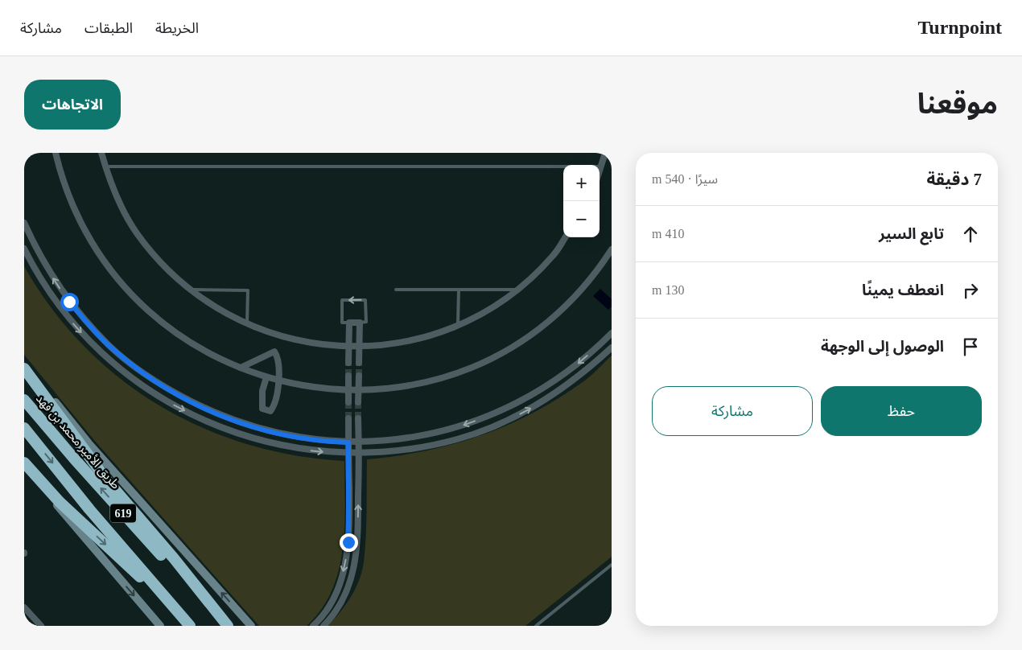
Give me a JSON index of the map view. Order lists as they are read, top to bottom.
{
  "streets": {
    "highway": ["طريق الأمير محمد بن فهد", "619"]
  },
  "page": {
    "header": "Turnpoint",
    "nav": ["الخريطة", "الطبقات", "مشاركة"],
    "title": "موقعنا",
    "buttons": [
      "الاتجاهات",
      ["حفظ", "مشاركة"]
    ],
    "heading": ["7 دقيقة", "سيرًا · 540 m"],
    "map_buttons": ["+", "−"],
    "list": [
      ["تابع السير", "410 m"],
      ["انعطف يمينًا", "130 m"],
      "الوصول إلى الوجهة"
    ]
  }
}
